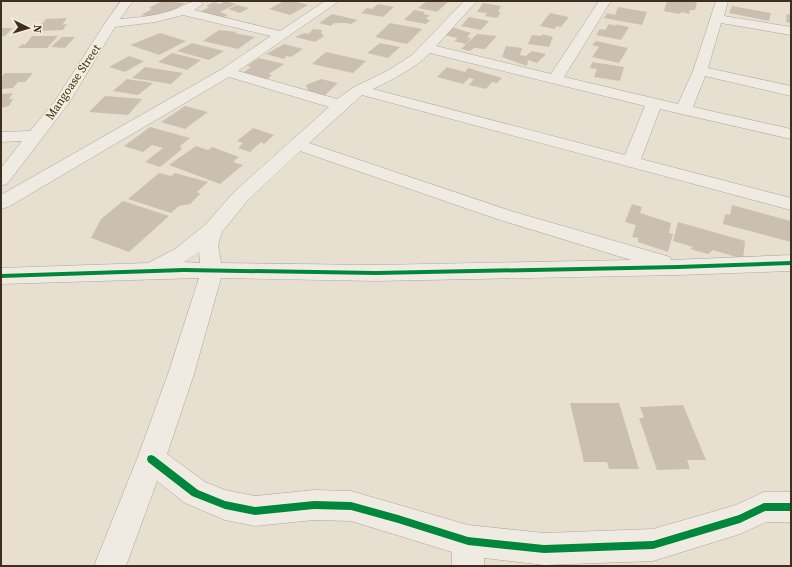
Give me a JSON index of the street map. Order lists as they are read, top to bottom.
{
  "streets": {
    "street": ["Mangoase Street"]
  },
  "north": "right"
}
